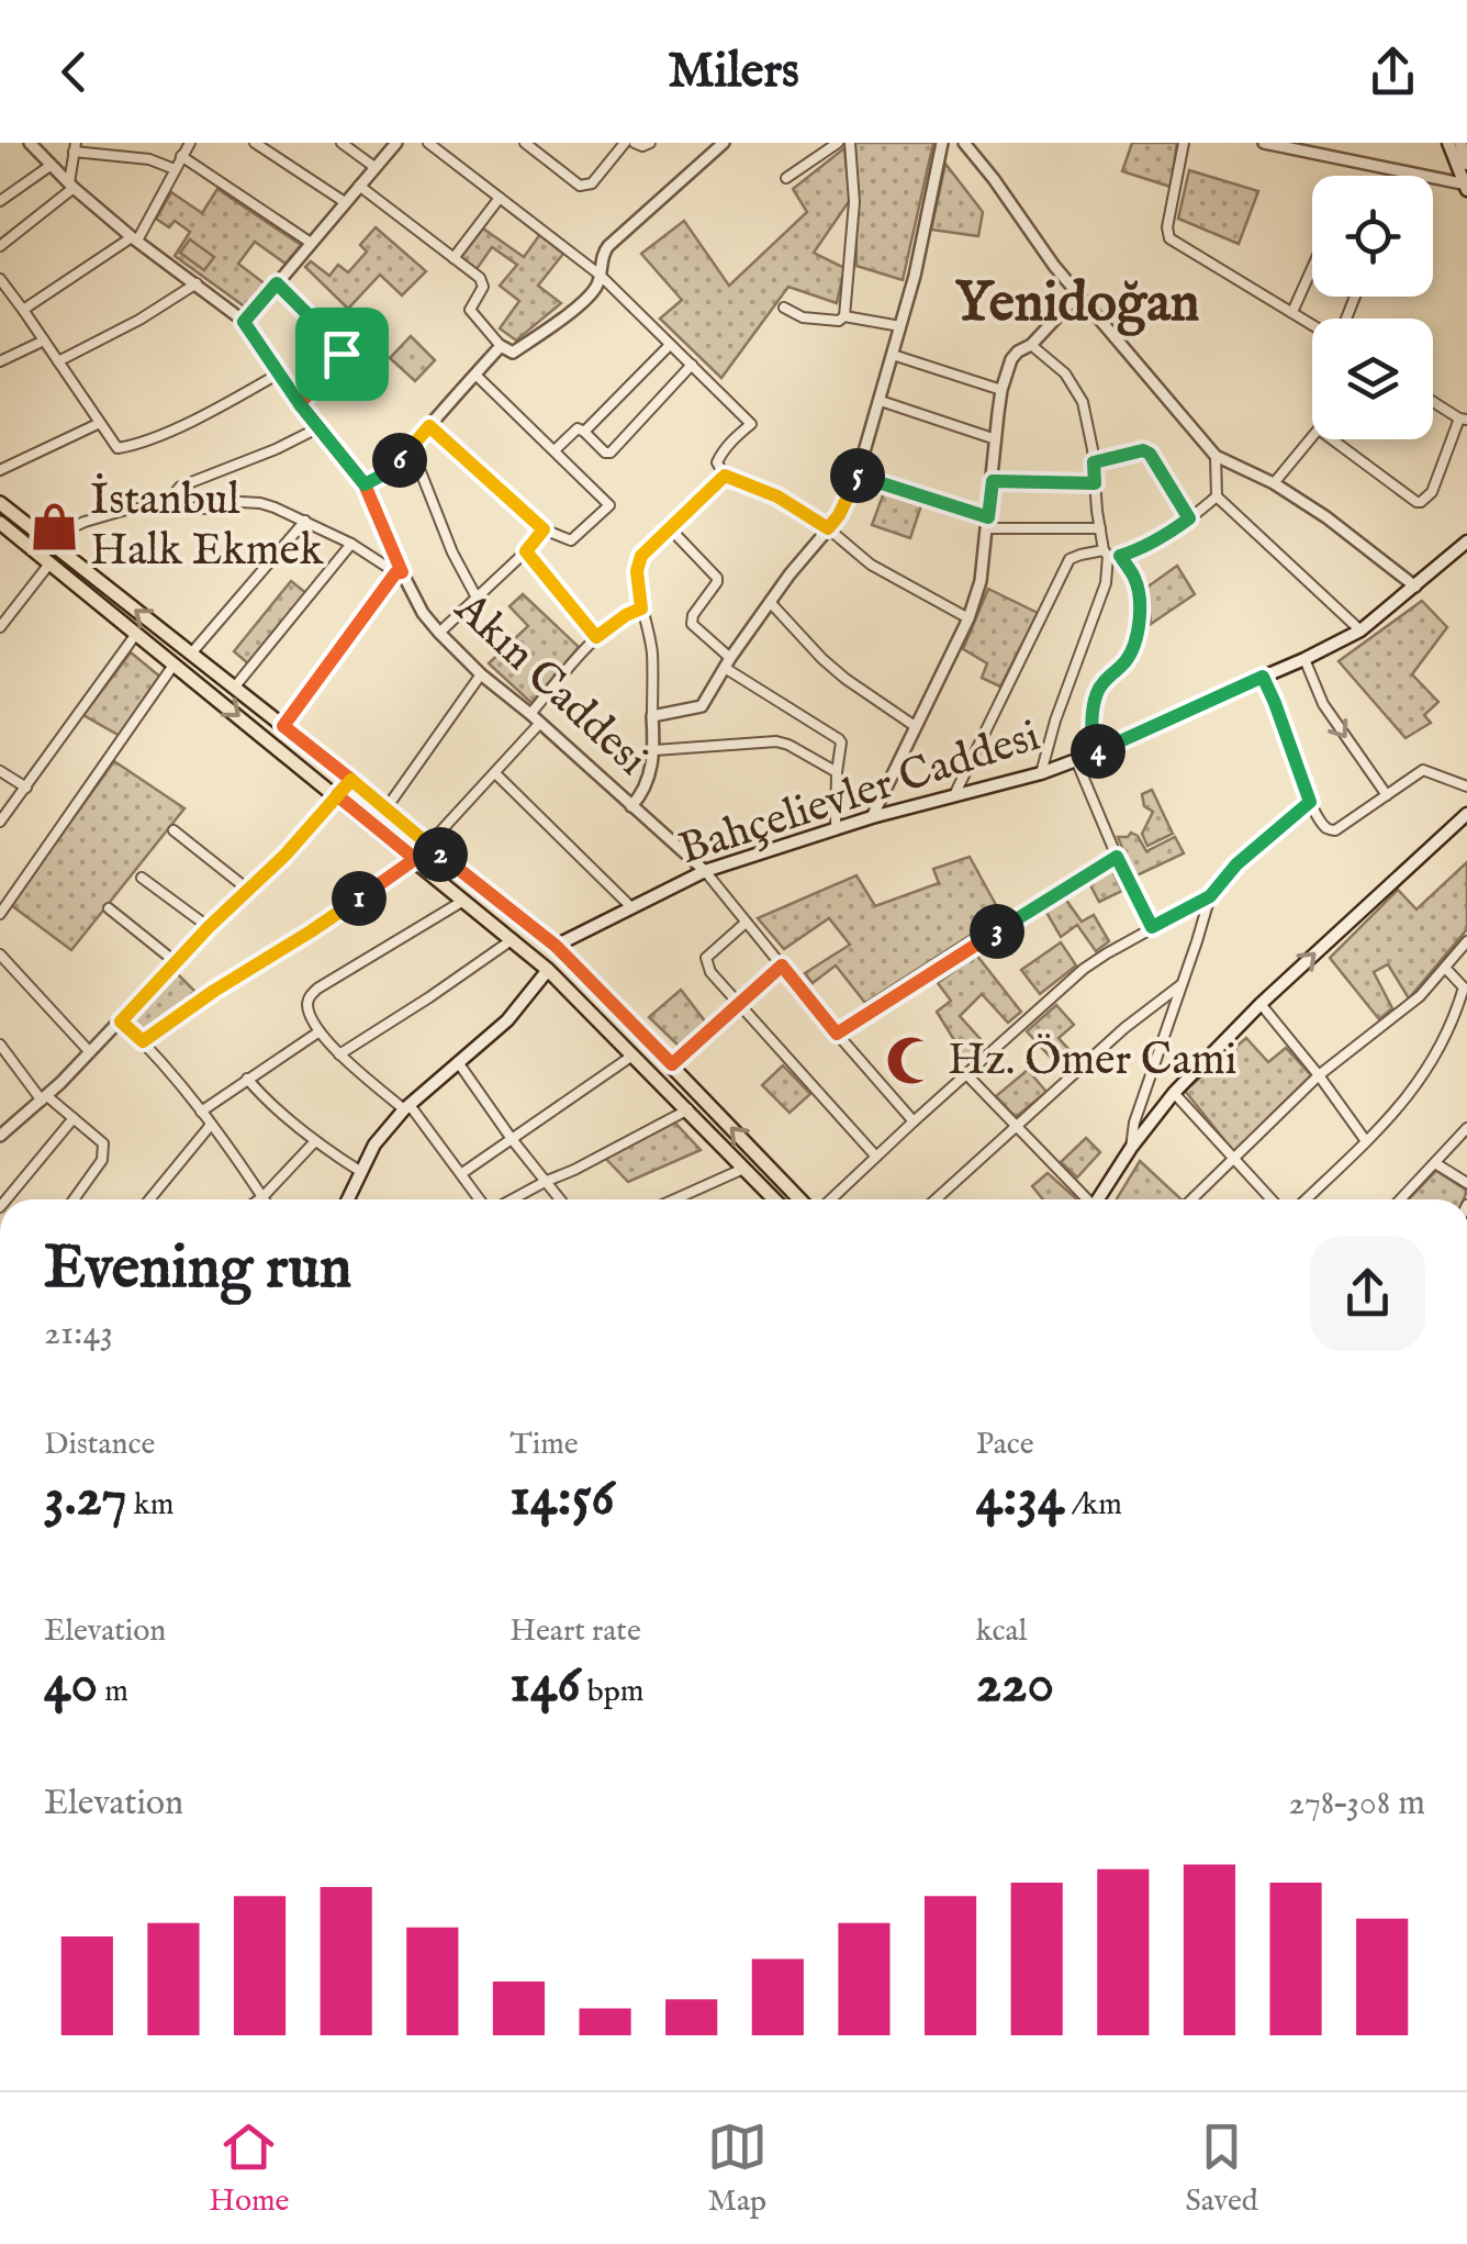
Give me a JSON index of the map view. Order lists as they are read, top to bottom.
{
  "streets": {
    "main road": ["Bahçelievler Caddesi"],
    "street": ["Akın Caddesi"]
  },
  "crossings": [
    ["Akın Caddesi", "Bahçelievler Caddesi"]
  ],
  "districts": ["Yenidoğan"],
  "places": {
    "shop": ["İstanbul Halk Ekmek"],
    "mosque": ["Hz. Ömer Cami"]
  },
  "page": {
    "header": "Milers",
    "pins": [
      "6",
      "5",
      "4",
      "2",
      "1",
      "3"
    ],
    "heading": ["Evening run", "21:43"],
    "stats": [
      ["Distance", "3.27 km"],
      ["Time", "14:56"],
      ["Pace", "4:34 /km"],
      ["Elevation", "40 m"],
      ["Heart rate", "146 bpm"],
      ["kcal", "220"]
    ],
    "chart": ["Elevation", "278–308 m"],
    "tabs": ["Home", "Map", "Saved"]
  }
}
